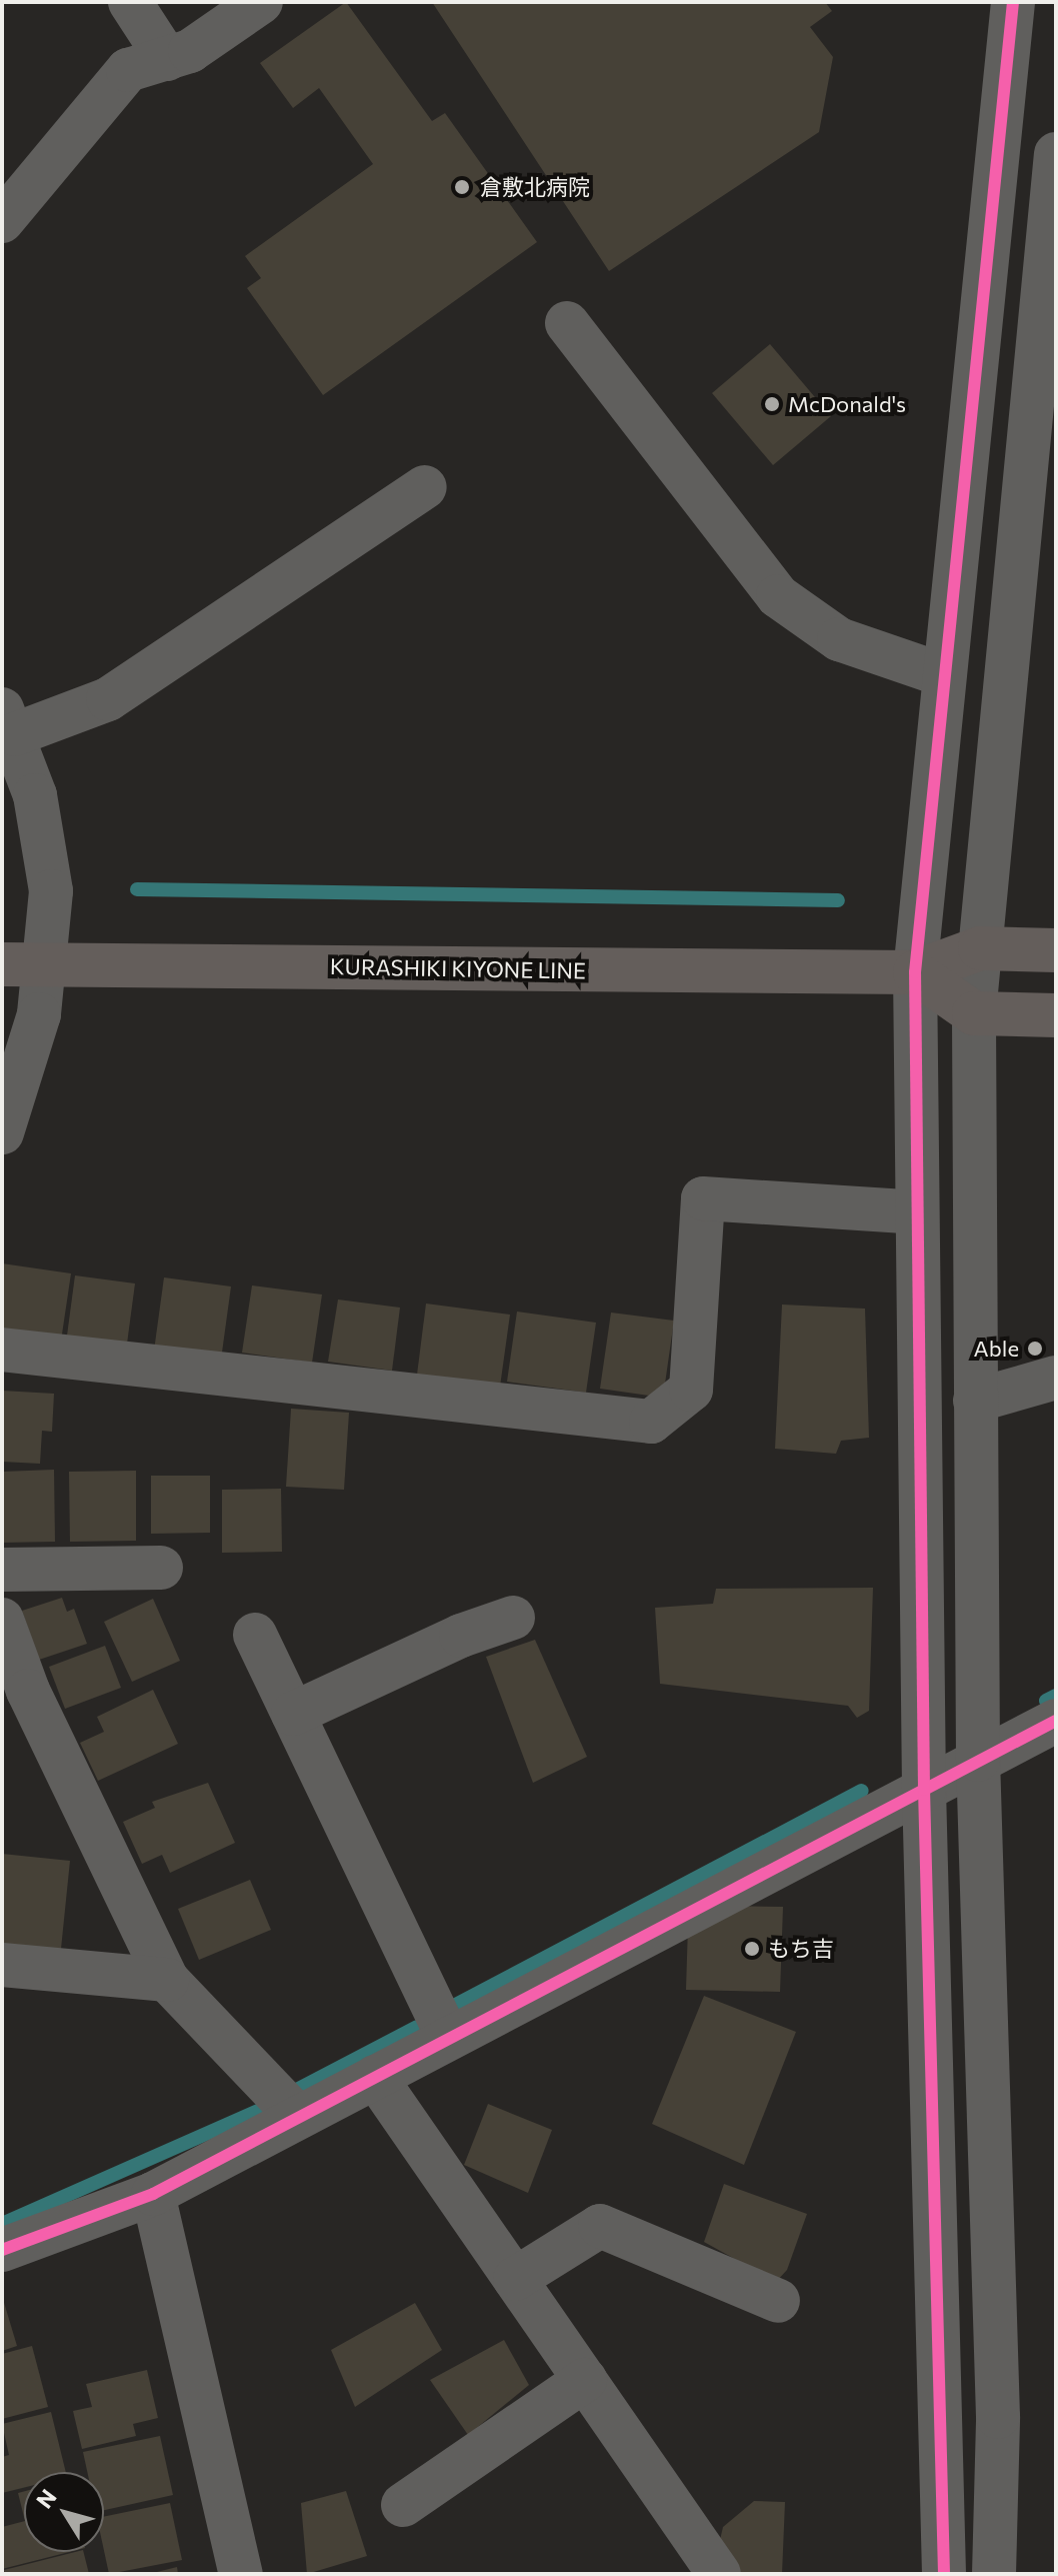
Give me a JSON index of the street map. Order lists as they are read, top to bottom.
{
  "streets": {
    "main road": ["KURASHIKI KIYONE LINE"]
  },
  "places": [
    "倉敷北病院",
    "McDonald's",
    "Able",
    "もち吉"
  ],
  "north": "top left"
}
